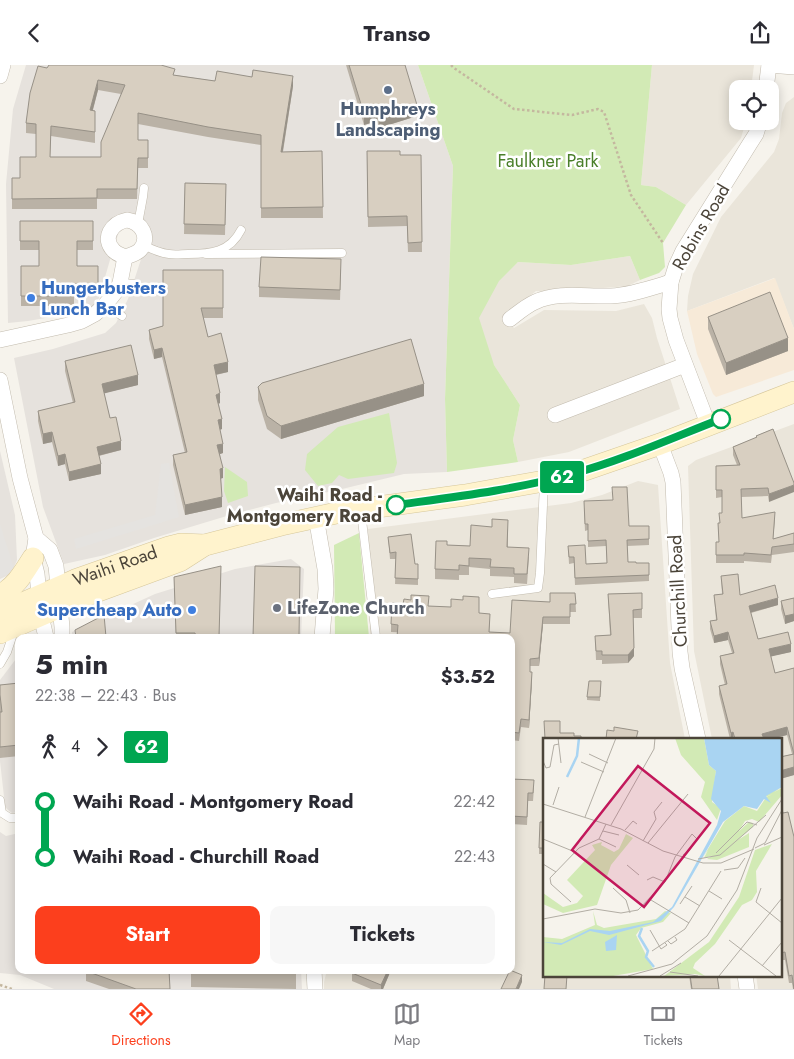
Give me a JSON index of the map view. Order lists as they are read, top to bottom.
{
  "streets": {
    "main road": ["Waihi Road"],
    "street": ["Robins Road", "Churchill Road"]
  },
  "crossings": [
    ["Robins Road", "Waihi Road"],
    ["Waihi Road", "Churchill Road"]
  ],
  "parks": ["Faulkner Park"],
  "places": [
    "Humphreys Landscaping",
    "Hungerbusters Lunch Bar",
    "Waihi Road - Montgomery Road",
    "LifeZone Church",
    "Supercheap Auto"
  ],
  "lines": ["bus line 62"],
  "page": {
    "header": "Transo",
    "on_map": "62",
    "heading": ["5 min", "22:38 – 22:43 · Bus", "$3.52"],
    "legs": ["4", "62"],
    "list": [
      {
        "name": "Waihi Road - Montgomery Road",
        "value": "22:42"
      },
      {
        "name": "Waihi Road - Churchill Road",
        "value": "22:43"
      }
    ],
    "buttons": ["Start", "Tickets"],
    "tabs": ["Directions", "Map", "Tickets"]
  }
}
